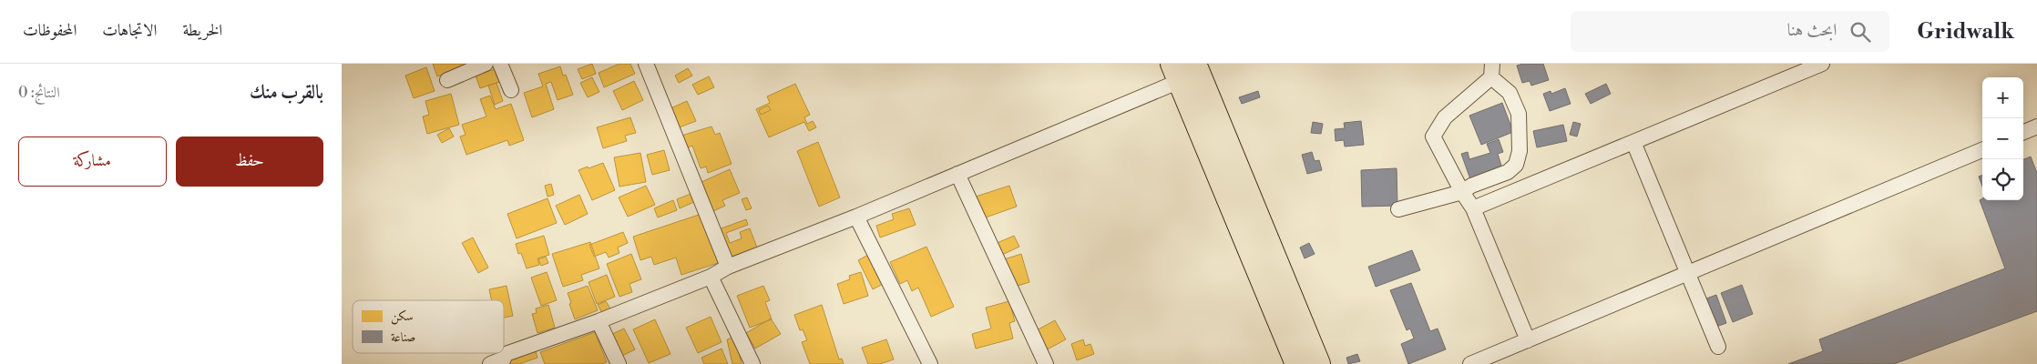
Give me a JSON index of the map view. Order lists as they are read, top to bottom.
{
  "legend": ["سكن", "صناعة"],
  "page": {
    "header": "Gridwalk",
    "search": "ابحث هنا",
    "nav": ["الخريطة", "الاتجاهات", "المحفوظات"],
    "heading": ["بالقرب منك", "النتائج: 0"],
    "map_buttons": ["+", "−"],
    "buttons": ["حفظ", "مشاركة"]
  }
}
